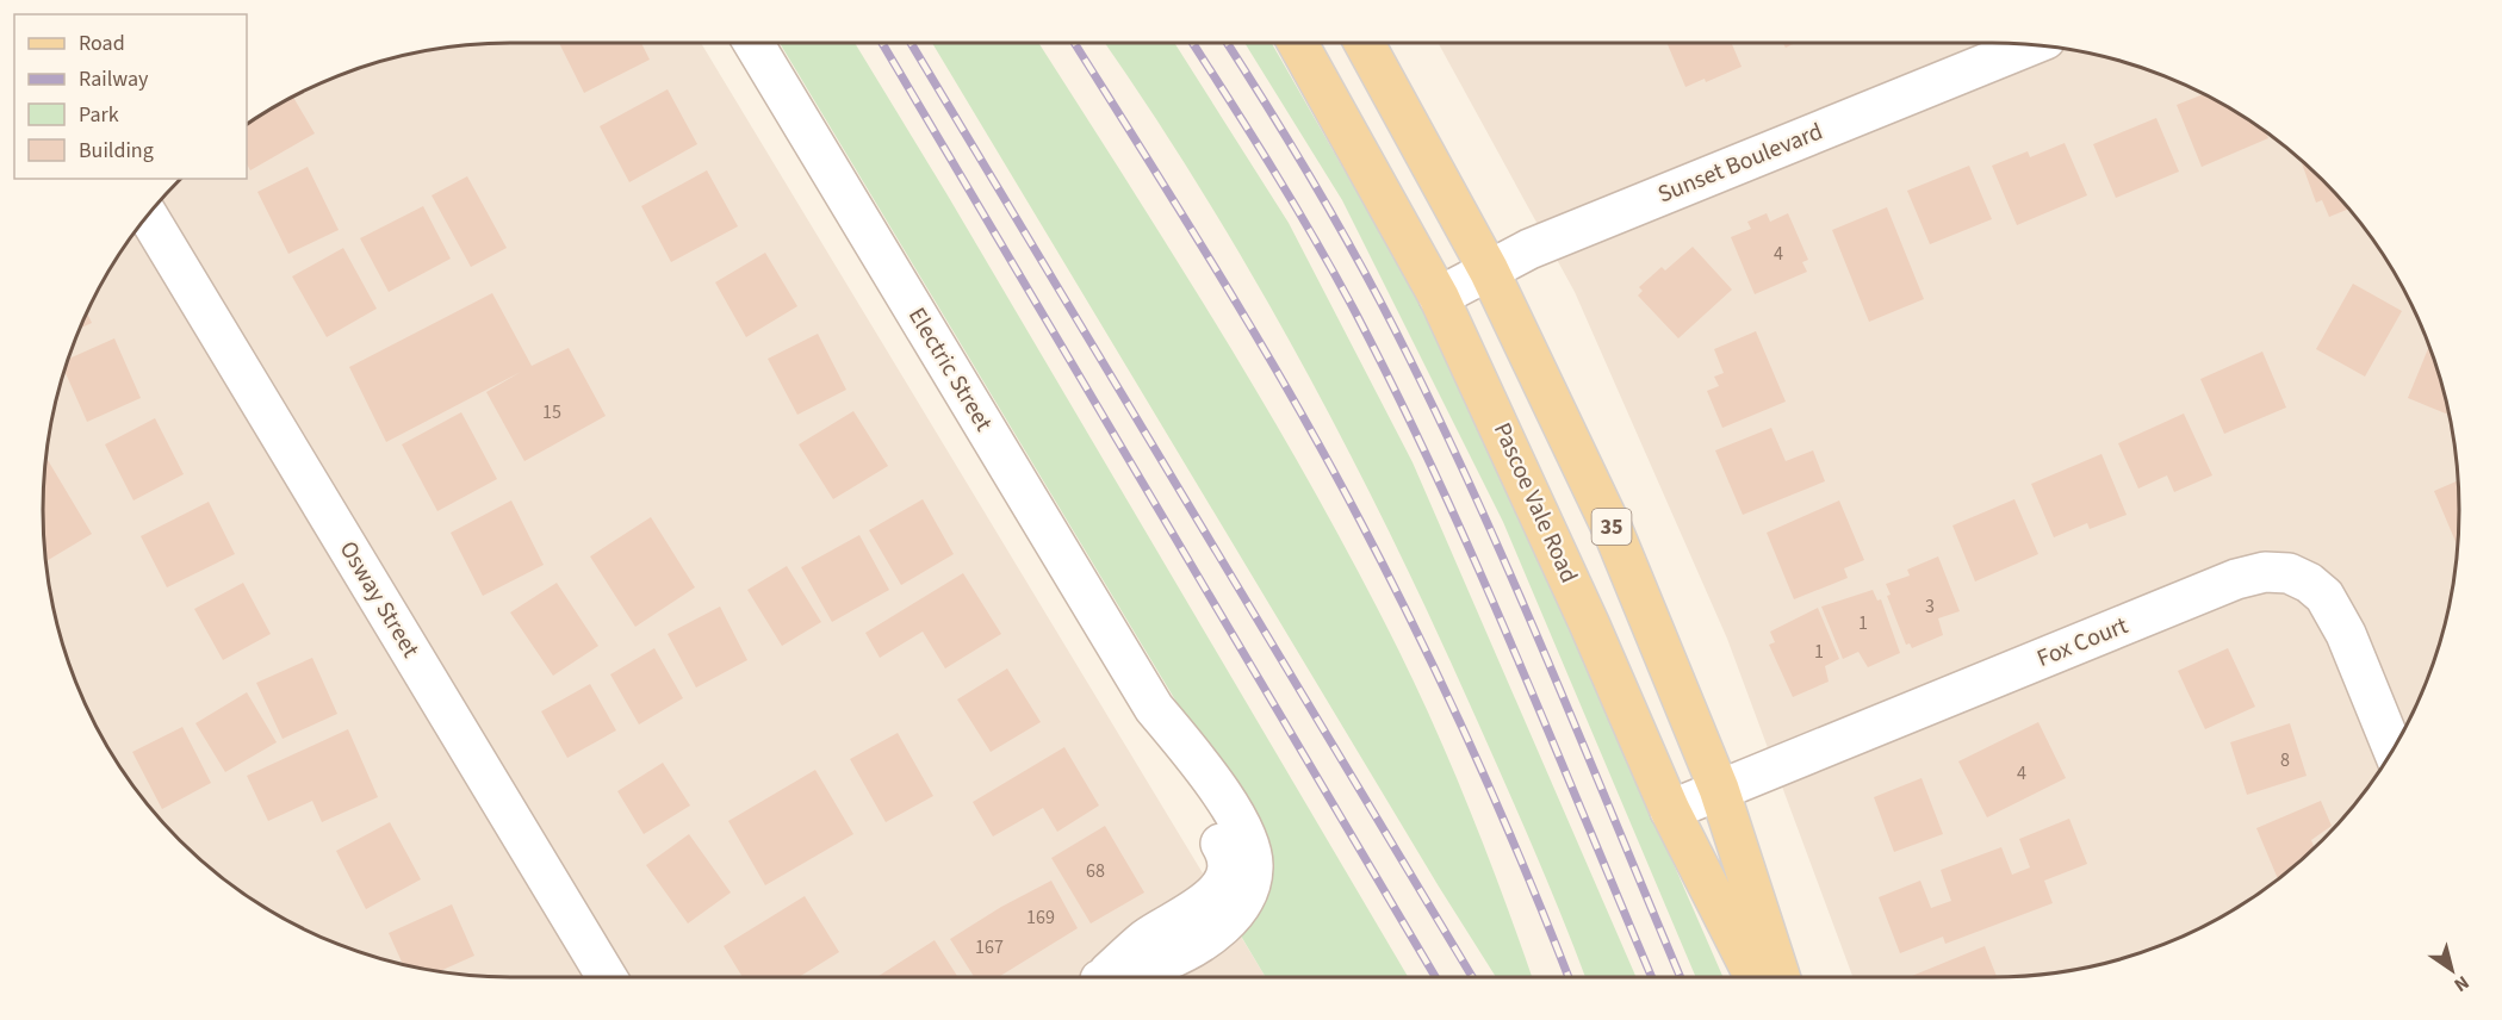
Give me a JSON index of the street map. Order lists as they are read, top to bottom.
{
  "streets": {
    "main road": ["Pascoe Vale Road", "35"],
    "street": [
      "Sunset Boulevard",
      "Electric Street",
      "Osway Street",
      "Fox Court"
    ]
  },
  "crossings": [
    ["Sunset Boulevard", "Pascoe Vale Road"],
    ["Sunset Boulevard", "35"],
    ["Pascoe Vale Road", "Fox Court"],
    ["35", "Fox Court"]
  ],
  "house_numbers": [
    "4",
    "15",
    "3",
    "1",
    "1",
    "8",
    "4",
    "68",
    "169",
    "167"
  ],
  "legend": [
    "Road",
    "Railway",
    "Park",
    "Building"
  ],
  "north": "bottom right"
}
